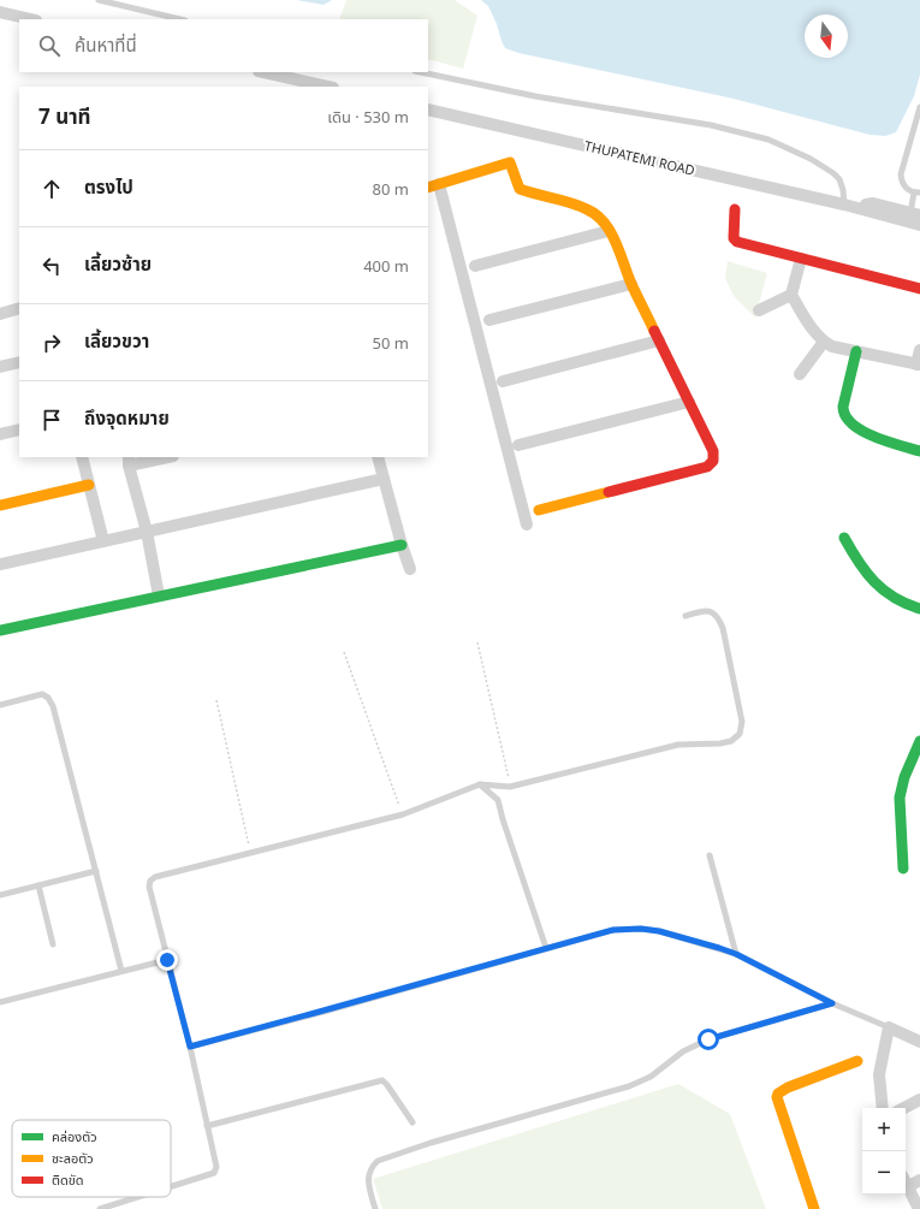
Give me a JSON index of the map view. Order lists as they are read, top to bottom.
{
  "streets": {
    "street": ["THUPATEMI ROAD"]
  },
  "legend": ["คล่องตัว", "ชะลอตัว", "ติดขัด"],
  "north": "bottom",
  "page": {
    "search": "ค้นหาที่นี่",
    "heading": ["7 นาที", "เดิน · 530 m"],
    "list": [
      ["ตรงไป", "80 m"],
      ["เลี้ยวซ้าย", "400 m"],
      ["เลี้ยวขวา", "50 m"],
      "ถึงจุดหมาย"
    ],
    "map_buttons": ["+", "−"]
  }
}
